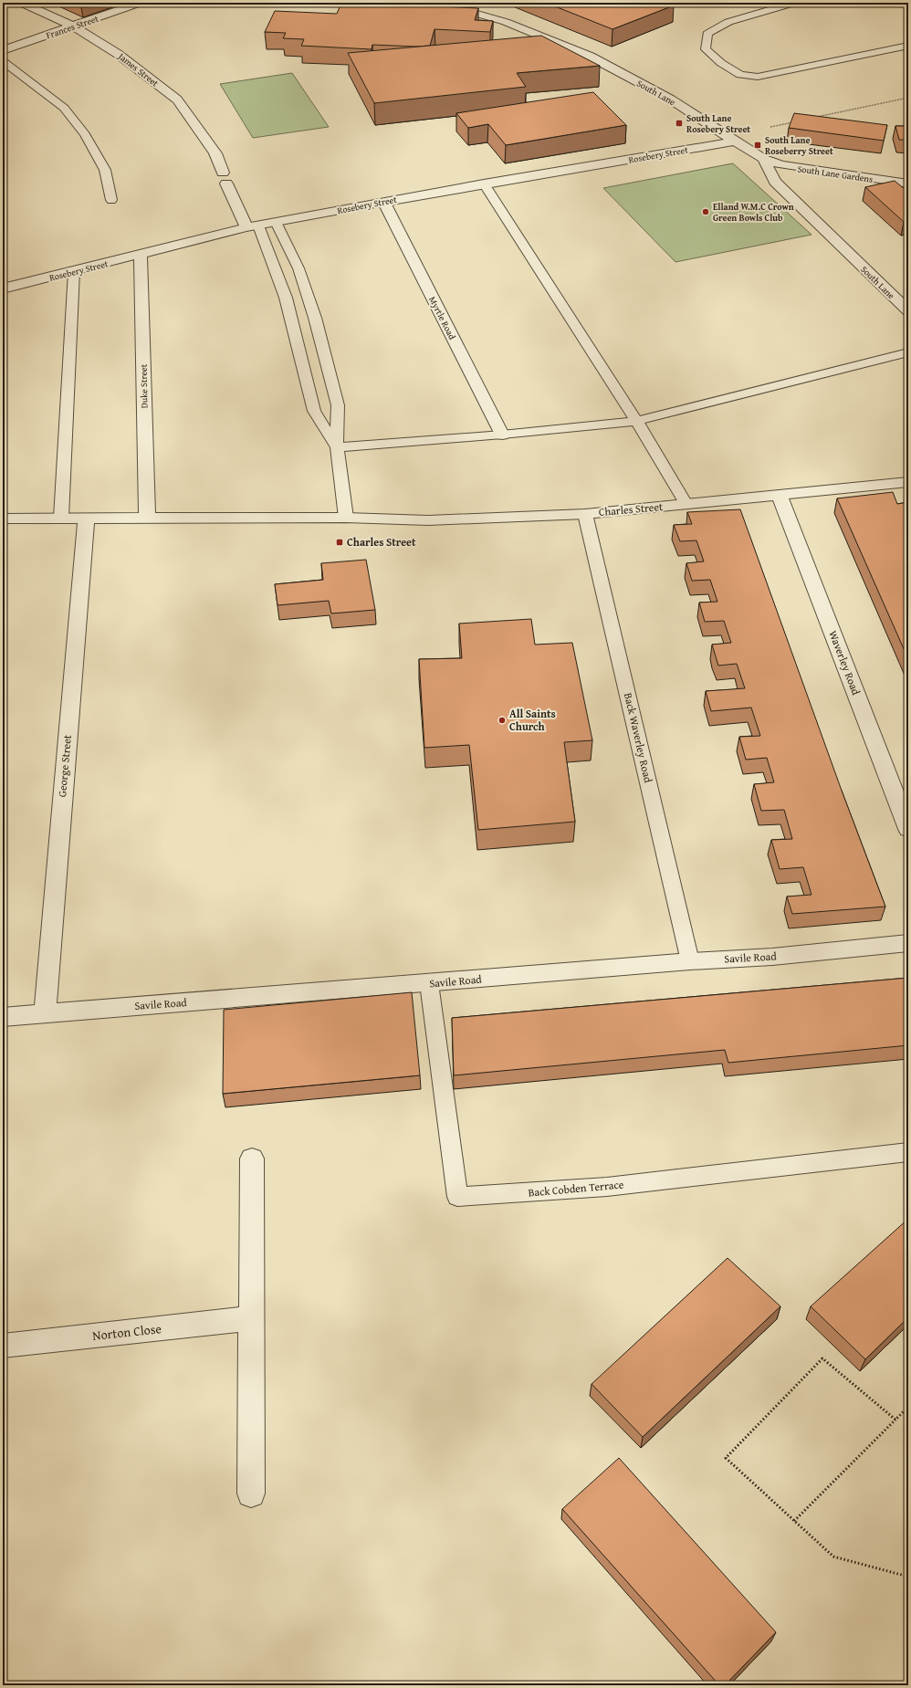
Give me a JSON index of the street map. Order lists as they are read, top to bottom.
{
  "streets": {
    "street": [
      "Frances Street",
      "James Street",
      "South Lane",
      "Rosebery Street",
      "South Lane Gardens",
      "Myrtle Road",
      "Duke Street",
      "Charles Street",
      "Waverley Road",
      "George Street",
      "Savile Road",
      "Norton Close"
    ],
    "lane": ["Back Waverley Road", "Back Cobden Terrace"]
  },
  "crossings": [
    ["Frances Street", "James Street"],
    ["James Street", "Rosebery Street"],
    ["South Lane", "Rosebery Street"],
    ["South Lane", "South Lane Gardens"],
    ["Rosebery Street", "Myrtle Road"],
    ["Rosebery Street", "Duke Street"],
    ["Duke Street", "Charles Street"],
    ["Charles Street", "Waverley Road"],
    ["Charles Street", "Back Waverley Road"],
    ["Charles Street", "George Street"],
    ["Back Waverley Road", "Savile Road"],
    ["George Street", "Savile Road"],
    ["Savile Road", "Back Cobden Terrace"]
  ],
  "places": {
    "transit": ["South Lane Rosebery Street", "South Lane Roseberry Street", "Charles Street"],
    "other": ["Elland W.M.C Crown Green Bowls Club", "All Saints Church"]
  }
}
